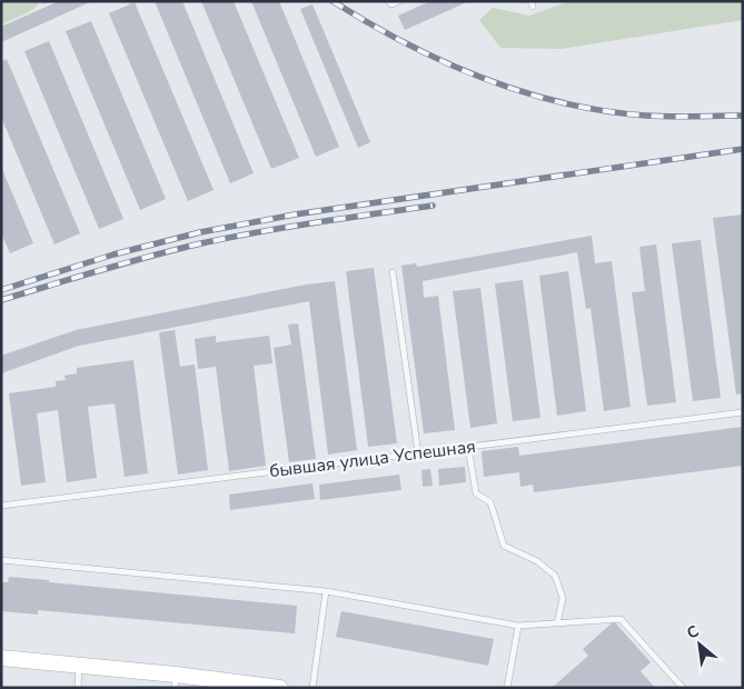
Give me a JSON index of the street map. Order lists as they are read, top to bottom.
{
  "streets": {
    "lane": ["бывшая улица Успешная"]
  },
  "north": "top left"
}
